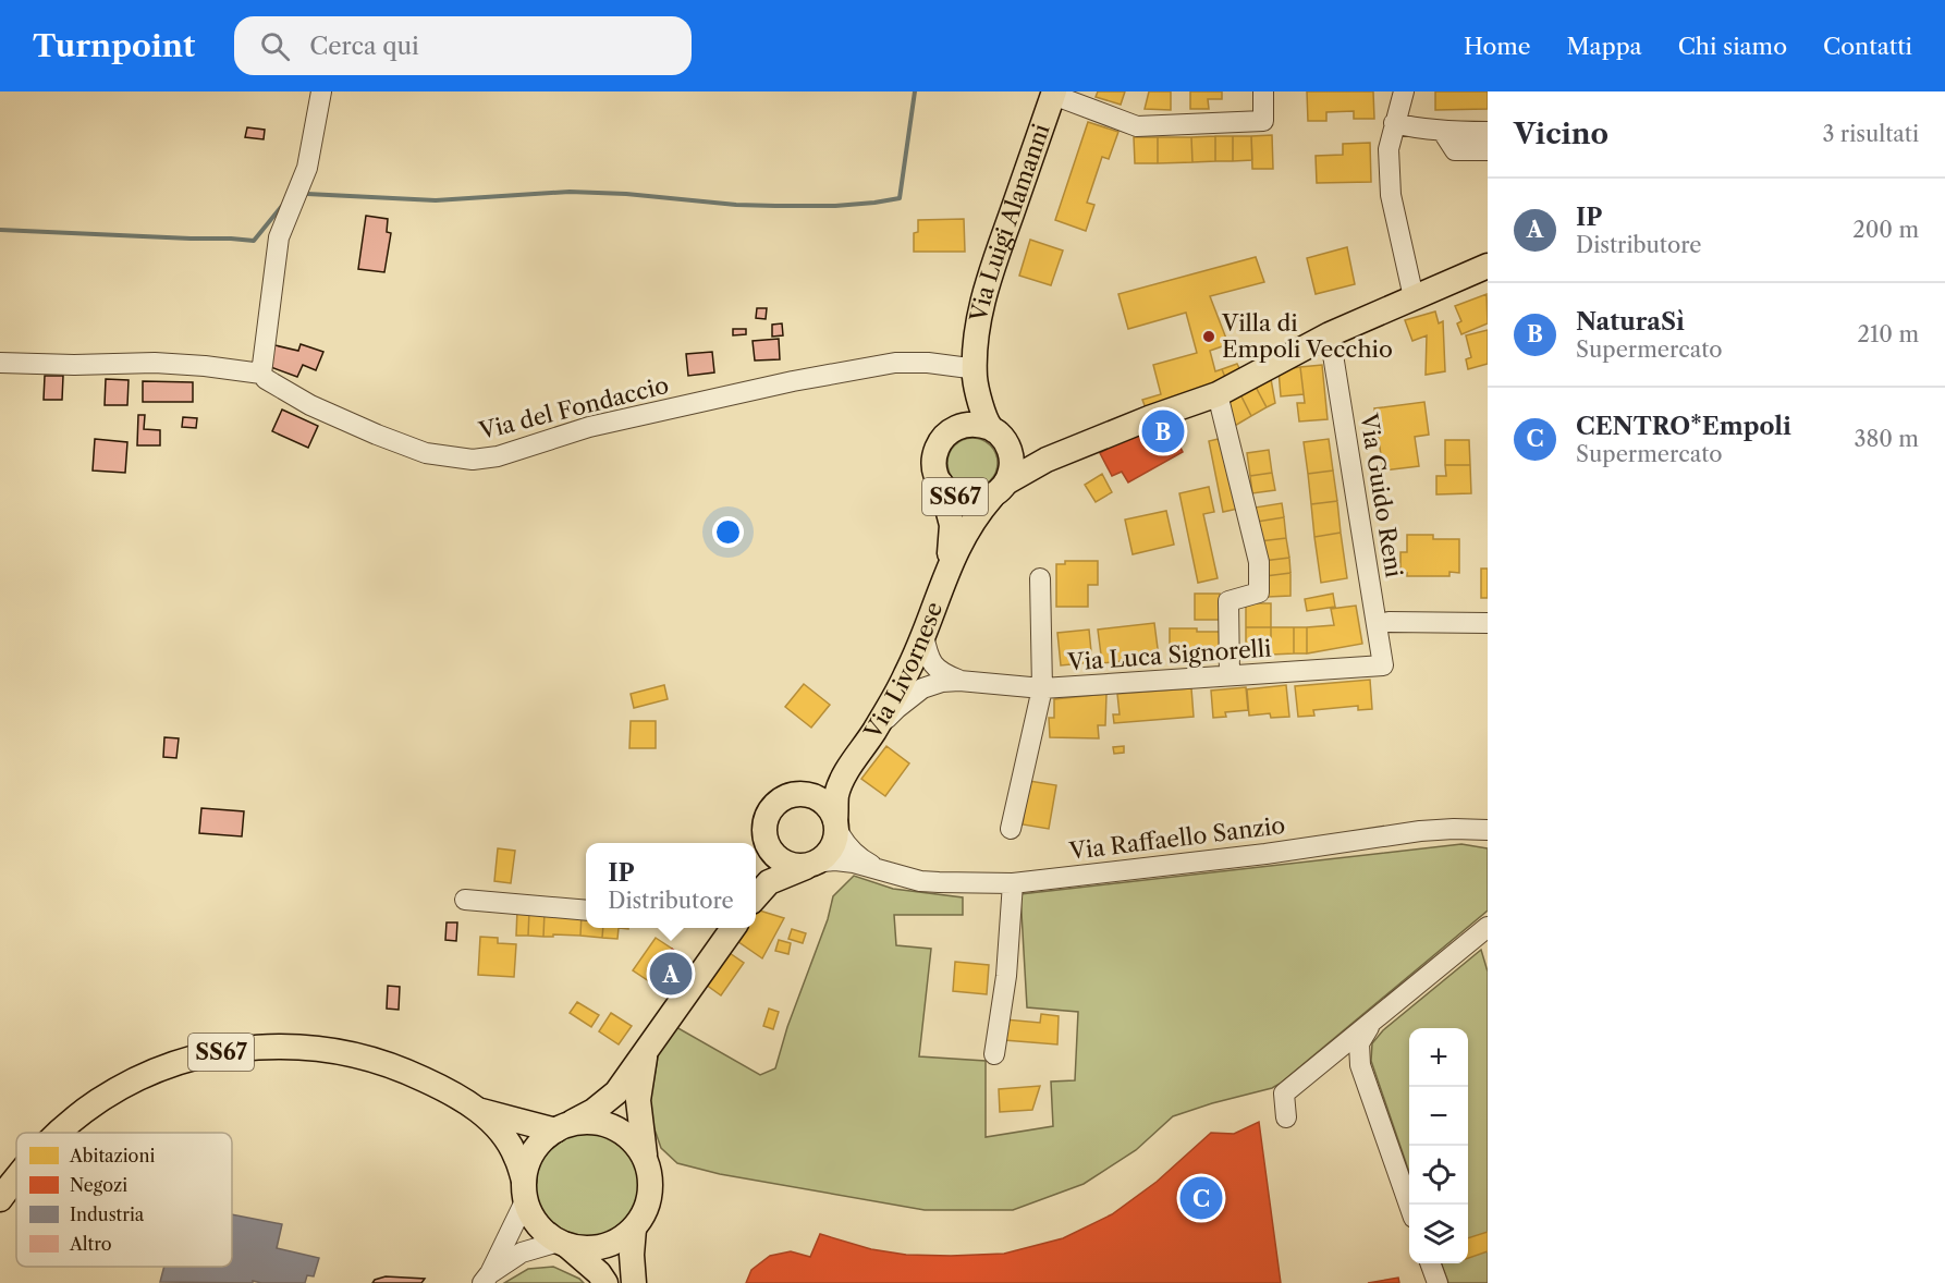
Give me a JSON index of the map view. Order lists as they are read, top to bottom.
{
  "streets": {
    "main road": ["Via Luigi Alamanni", "SS67", "Via Livornese"],
    "street": [
      "Via del Fondaccio",
      "Via Guido Reni",
      "Via Luca Signorelli",
      "Via Raffaello Sanzio"
    ]
  },
  "crossings": [
    ["Via Luigi Alamanni", "Via del Fondaccio"],
    ["Via Luigi Alamanni", "SS67"],
    ["Via Luigi Alamanni", "Via Livornese"],
    ["Via Guido Reni", "Via Luca Signorelli"],
    ["Via Guido Reni", "Via Livornese"],
    ["SS67", "Via Livornese"],
    ["Via Livornese", "Via Raffaello Sanzio"]
  ],
  "places": ["Villa di Empoli Vecchio"],
  "legend": [
    "Abitazioni",
    "Negozi",
    "Industria",
    "Altro"
  ],
  "page": {
    "header": "Turnpoint",
    "search": "Cerca qui",
    "nav": [
      "Home",
      "Mappa",
      "Chi siamo",
      "Contatti"
    ],
    "heading": ["Vicino", "3 risultati"],
    "list": [
      {
        "mark": "A",
        "name": "IP",
        "note": "Distributore",
        "value": "200 m"
      },
      {
        "mark": "B",
        "name": "NaturaSì",
        "note": "Supermercato",
        "value": "210 m"
      },
      {
        "mark": "C",
        "name": "CENTRO*Empoli",
        "note": "Supermercato",
        "value": "380 m"
      }
    ],
    "pins": ["B", "A", "C"],
    "popup": ["IP", "Distributore"],
    "map_buttons": ["+", "−"]
  }
}
